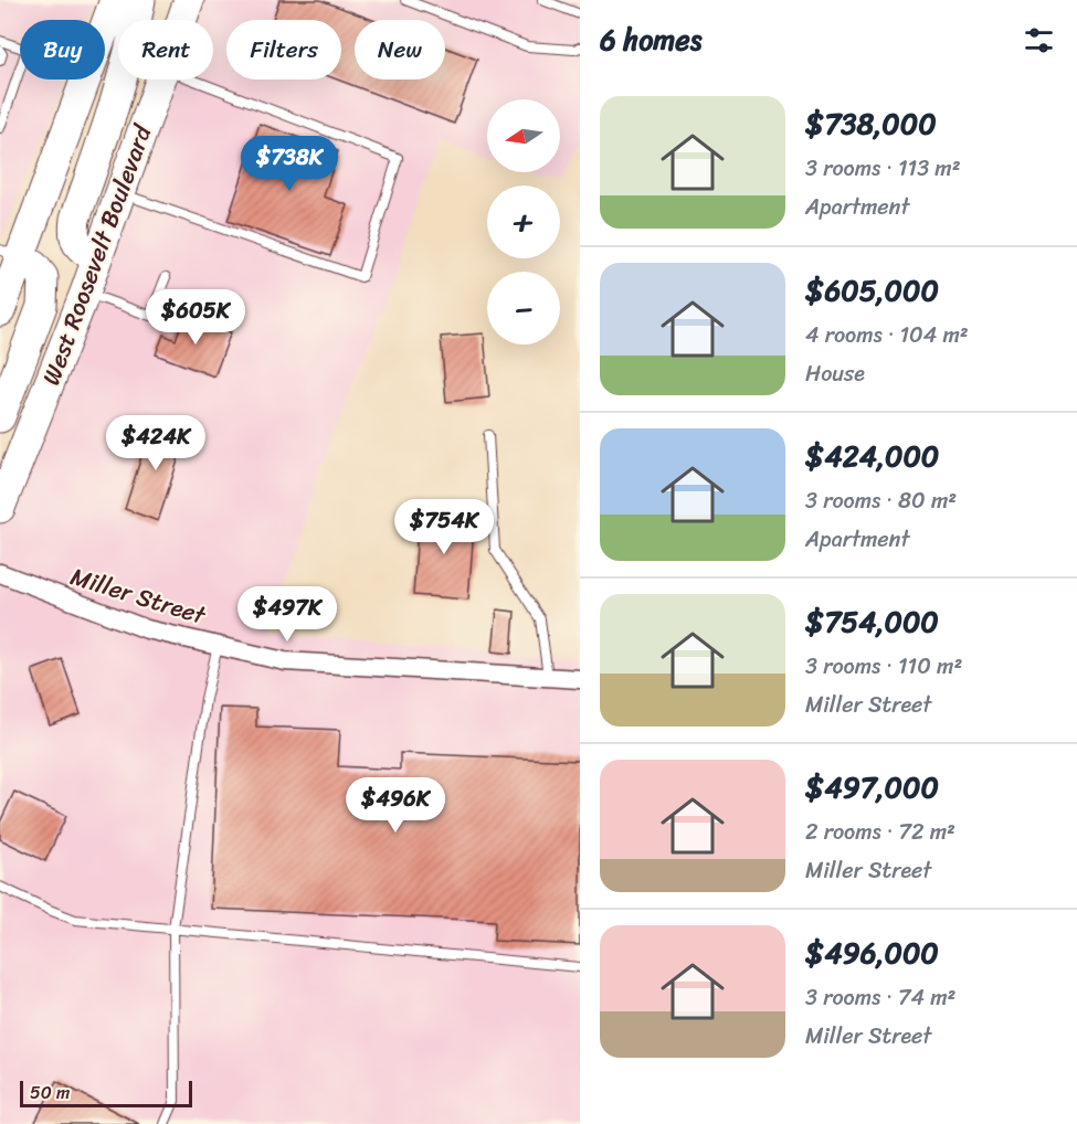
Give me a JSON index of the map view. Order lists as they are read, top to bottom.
{
  "streets": {
    "highway": ["West Roosevelt Boulevard"],
    "street": ["Miller Street"]
  },
  "scale_bar": "50 m",
  "north": "left",
  "page": {
    "heading": "6 homes",
    "chip": [
      "Buy",
      "Rent",
      "Filters",
      "New"
    ],
    "list": [
      {
        "name": "$738,000",
        "note": "3 rooms · 113 m² · Apartment"
      },
      {
        "name": "$605,000",
        "note": "4 rooms · 104 m² · House"
      },
      {
        "name": "$424,000",
        "note": "3 rooms · 80 m² · Apartment"
      },
      {
        "name": "$754,000",
        "note": "3 rooms · 110 m² · Miller Street"
      },
      {
        "name": "$497,000",
        "note": "2 rooms · 72 m² · Miller Street"
      },
      {
        "name": "$496,000",
        "note": "3 rooms · 74 m² · Miller Street"
      }
    ],
    "map_buttons": ["+", "−"],
    "price": [
      "$738K",
      "$605K",
      "$424K",
      "$754K",
      "$497K",
      "$496K"
    ],
    "scale": "50 m"
  }
}
